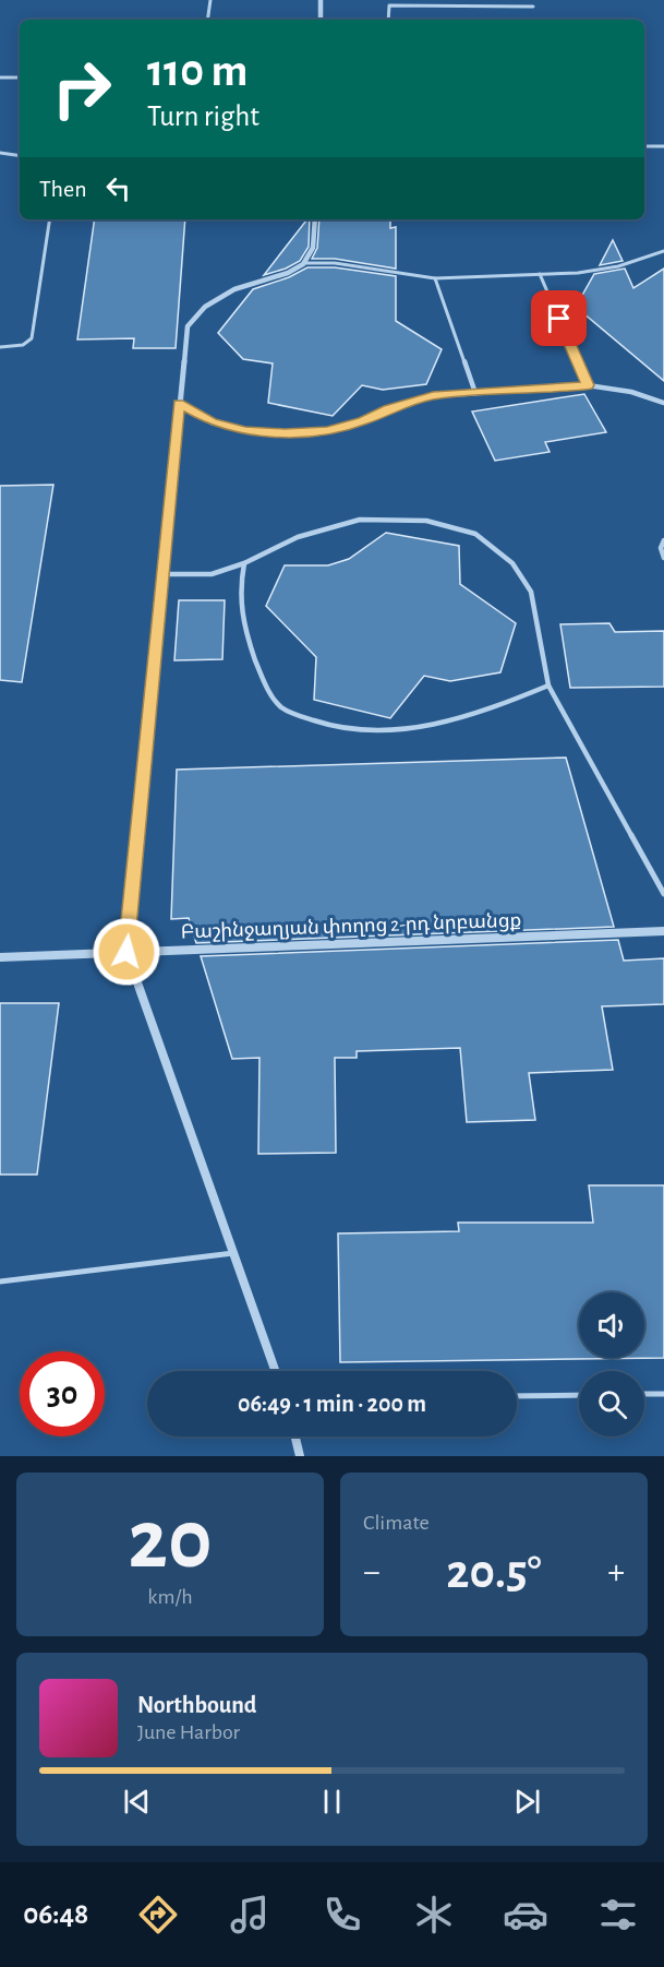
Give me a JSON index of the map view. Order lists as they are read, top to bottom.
{
  "streets": {
    "street": ["Բաշինջաղյան փողոց 2-րդ նրբանցք"]
  },
  "page": {
    "turn": ["110 m", "Turn right"],
    "then": "Then",
    "limit": "30",
    "trip": "06:49 · 1 min · 200 m",
    "tile": [
      ["20", "km/h"],
      "Climate"
    ],
    "heat": ["−", "20.5°", "+"],
    "song": ["Northbound", "June Harbor"],
    "tabs": "06:48"
  }
}
